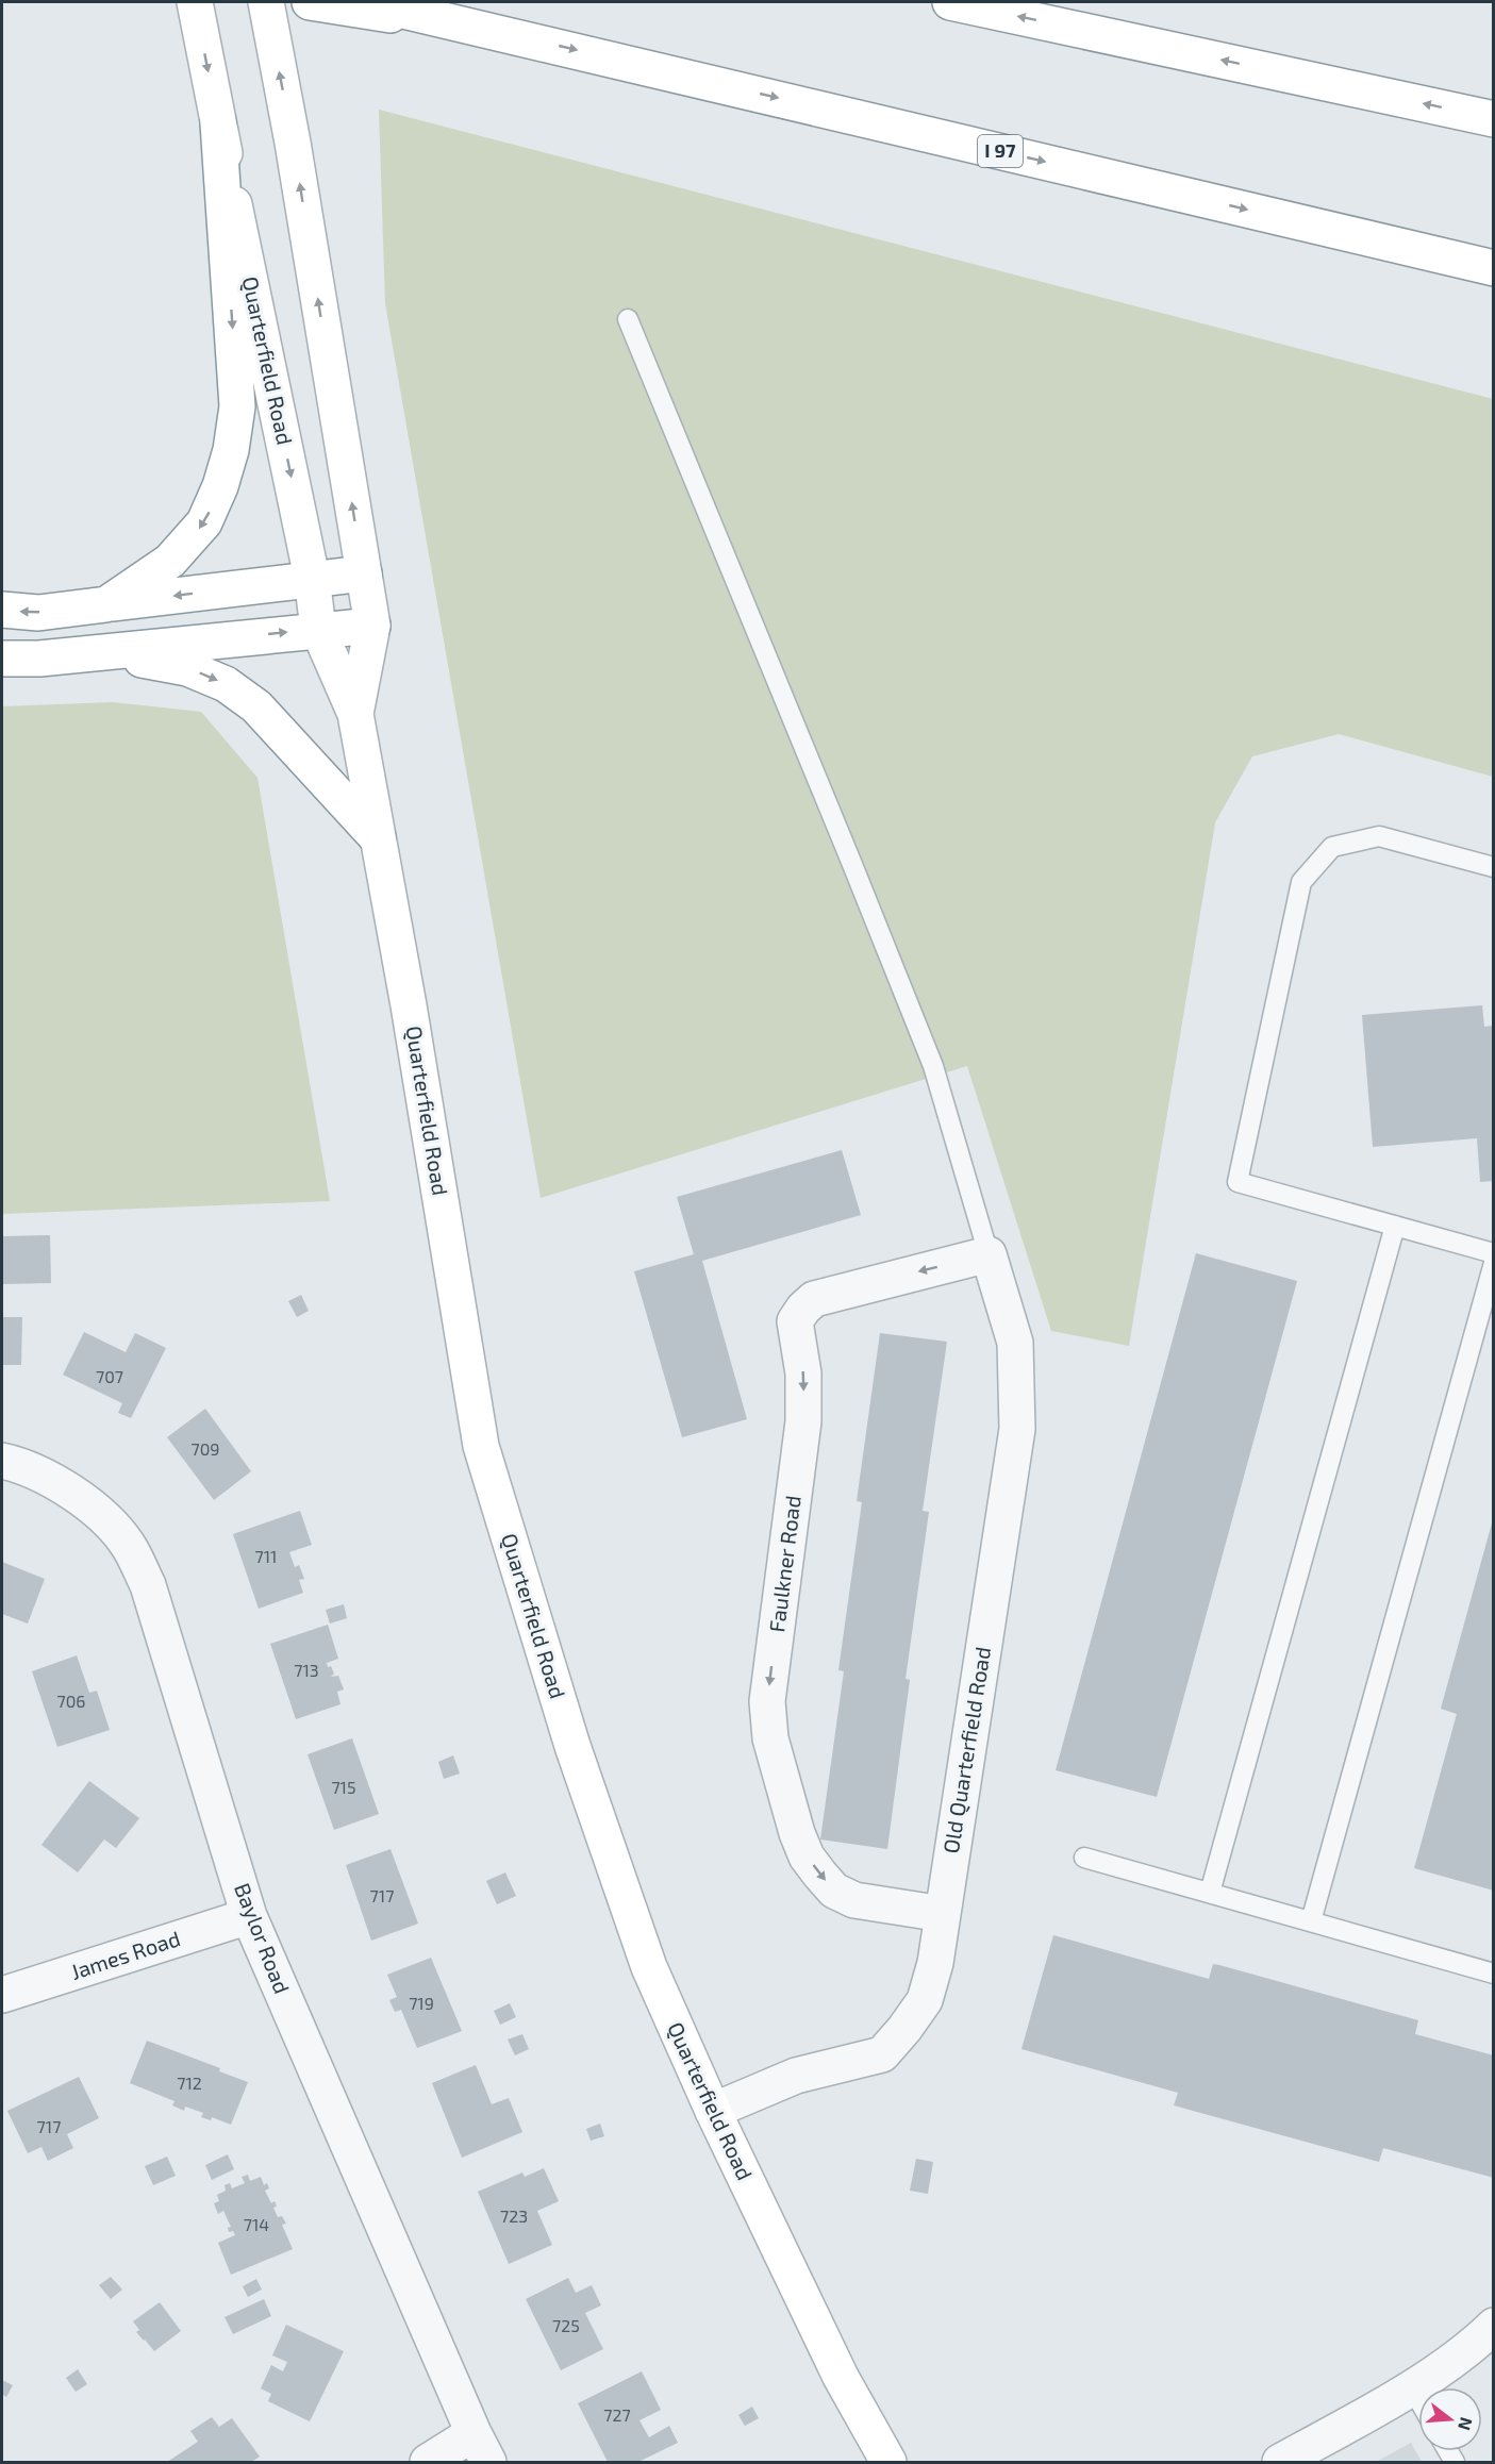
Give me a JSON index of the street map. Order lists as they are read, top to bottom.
{
  "streets": {
    "main road": ["I 97", "Quarterfield Road"],
    "street": [
      "Faulkner Road",
      "Old Quarterfield Road",
      "Baylor Road",
      "James Road"
    ]
  },
  "crossings": [
    ["Quarterfield Road", "Old Quarterfield Road"],
    ["Faulkner Road", "Old Quarterfield Road"],
    ["Baylor Road", "James Road"]
  ],
  "house_numbers": [
    "707",
    "709",
    "711",
    "713",
    "706",
    "715",
    "717",
    "719",
    "712",
    "717",
    "723",
    "714",
    "725",
    "727"
  ],
  "north": "right"
}
